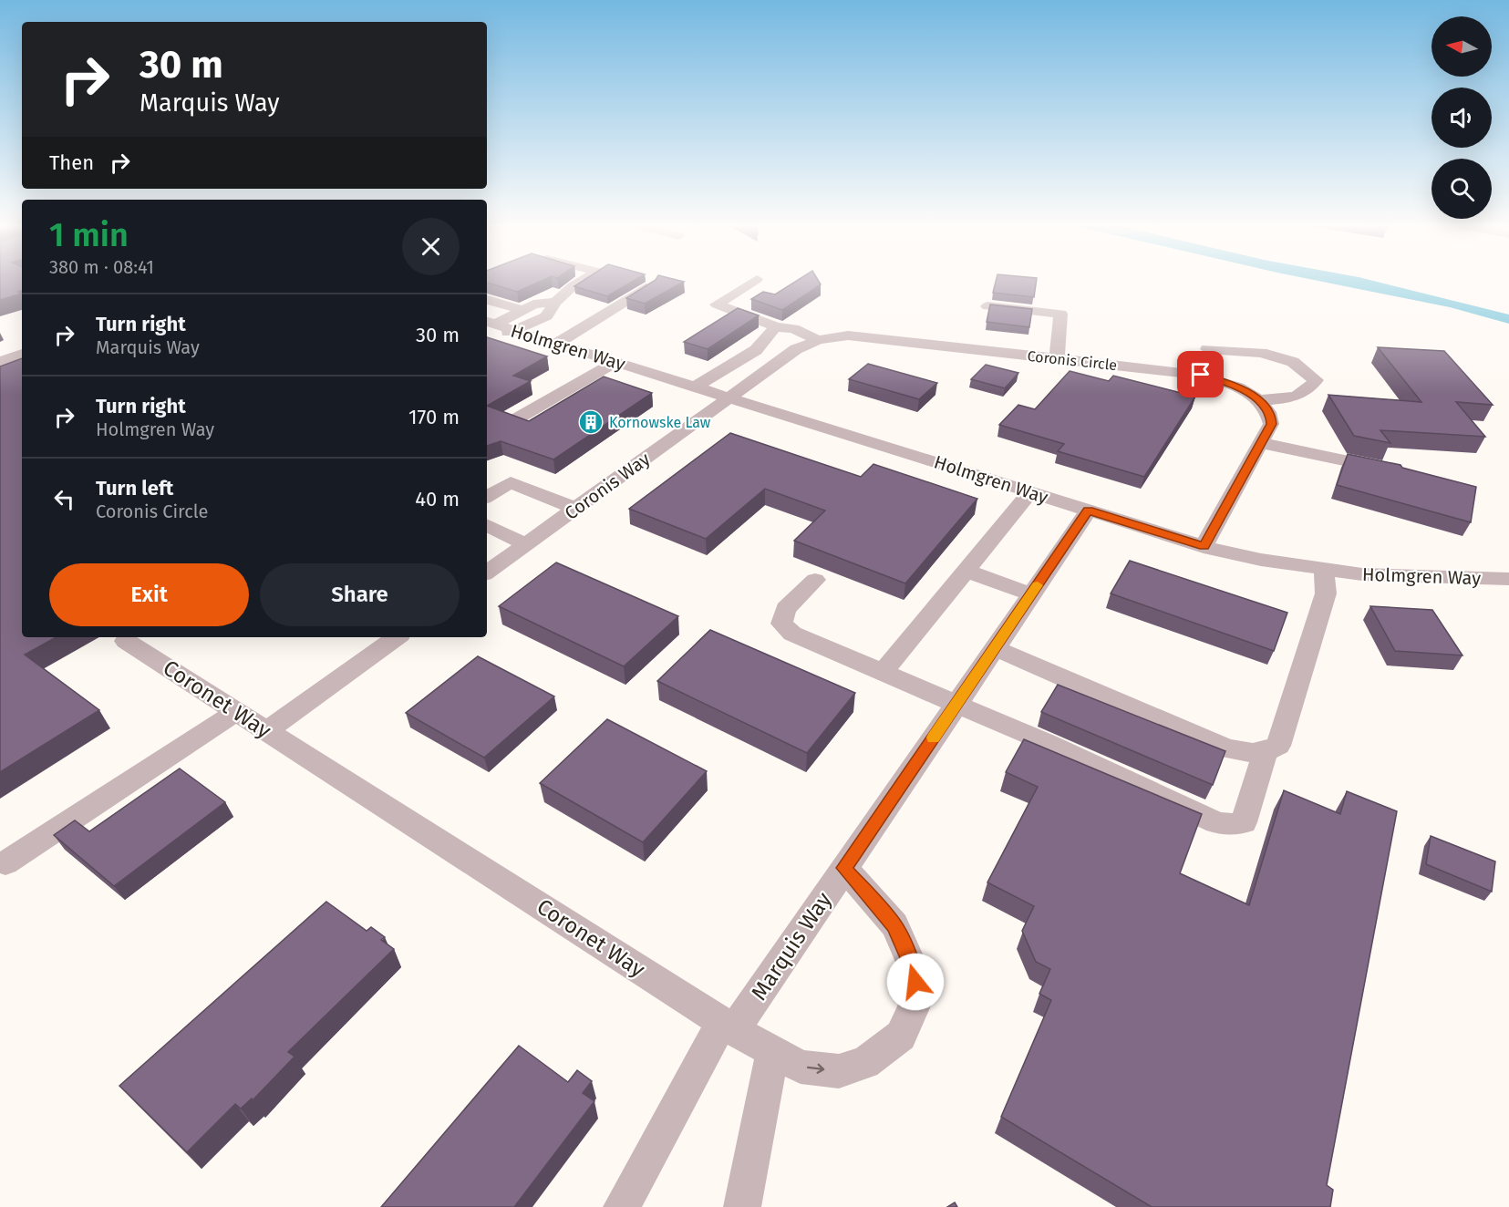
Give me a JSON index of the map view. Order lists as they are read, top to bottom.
{
  "streets": {
    "street": [
      "Holmgren Way",
      "Coronis Circle",
      "Coronis Way",
      "Coronet Way",
      "Marquis Way"
    ]
  },
  "crossings": [
    ["Holmgren Way", "Coronis Circle"],
    ["Holmgren Way", "Coronis Way"],
    ["Holmgren Way", "Marquis Way"],
    ["Coronis Circle", "Coronis Way"],
    ["Coronet Way", "Marquis Way"]
  ],
  "places": {
    "building": ["Kornowske Law"]
  },
  "north": "left",
  "page": {
    "turn": ["30 m", "Marquis Way"],
    "then": "Then",
    "heading": ["1 min", "380 m · 08:41"],
    "list": [
      {
        "name": "Turn right",
        "note": "Marquis Way",
        "value": "30 m"
      },
      {
        "name": "Turn right",
        "note": "Holmgren Way",
        "value": "170 m"
      },
      {
        "name": "Turn left",
        "note": "Coronis Circle",
        "value": "40 m"
      }
    ],
    "buttons": ["Exit", "Share"]
  }
}
